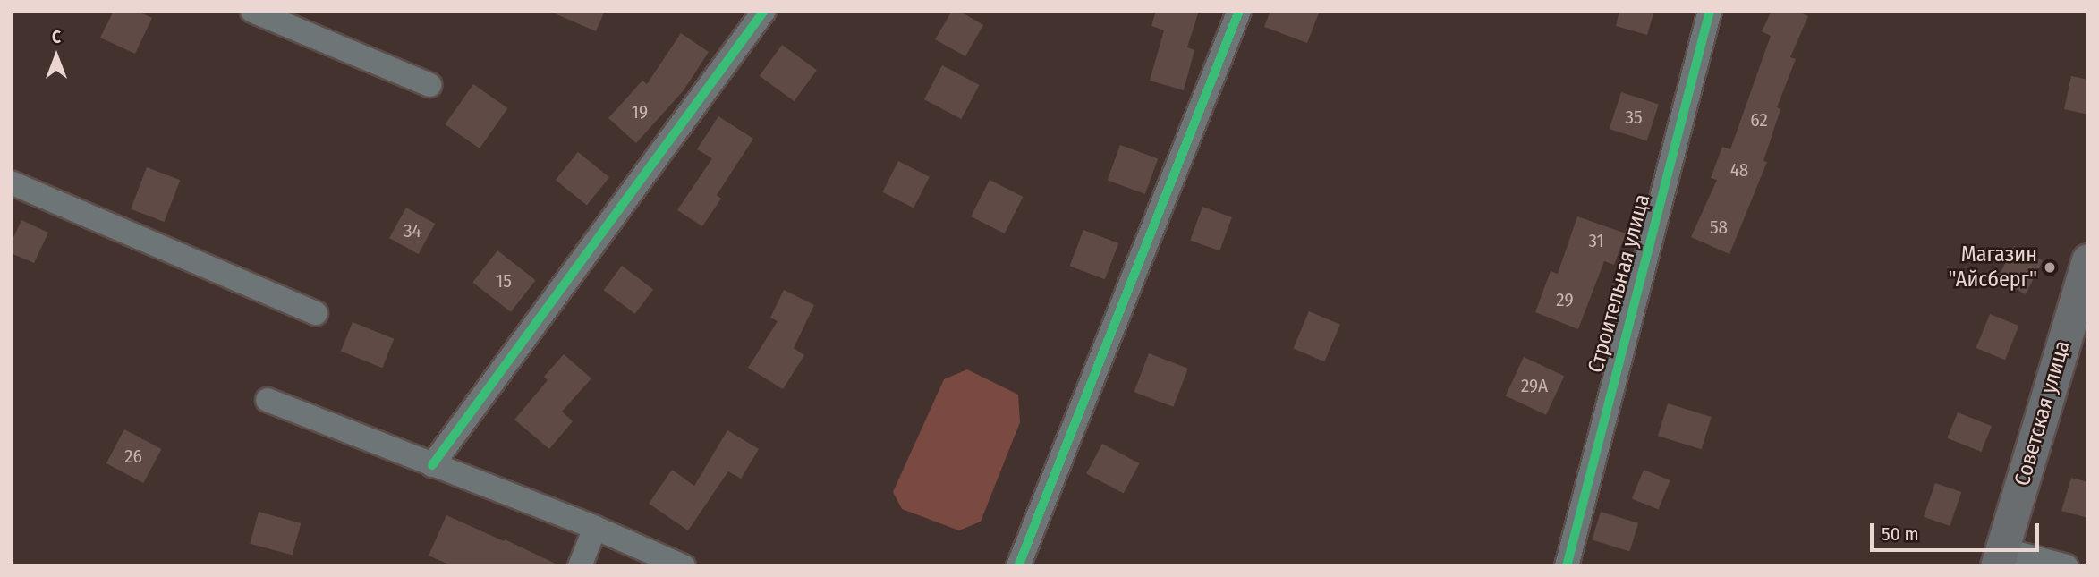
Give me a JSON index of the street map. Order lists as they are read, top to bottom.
{
  "streets": {
    "main road": ["Советская улица"],
    "street": ["Строительная улица"]
  },
  "places": ["Магазин \"Айсберг\""],
  "house_numbers": [
    "19",
    "35",
    "62",
    "48",
    "58",
    "34",
    "31",
    "15",
    "29",
    "29А",
    "26"
  ],
  "scale_bar": "50 m",
  "north": "top"
}
